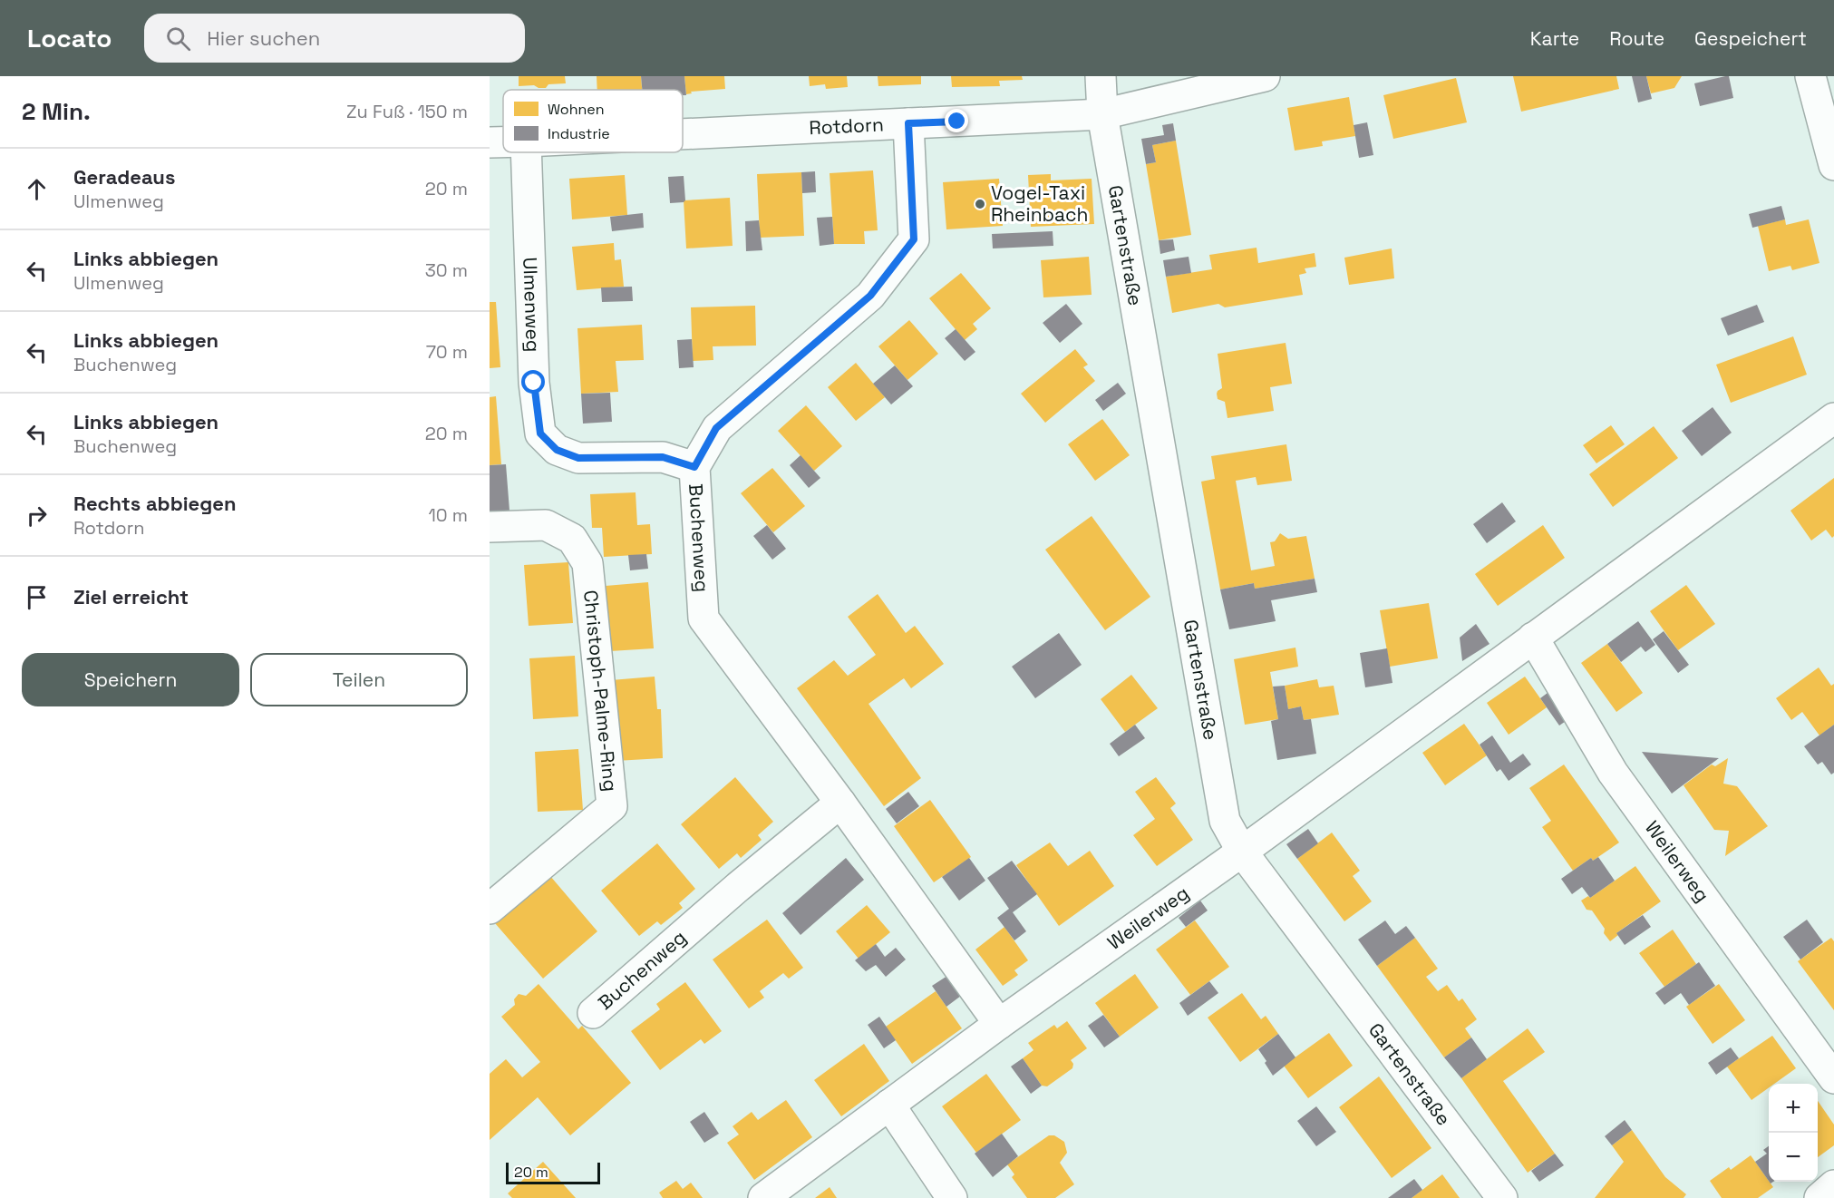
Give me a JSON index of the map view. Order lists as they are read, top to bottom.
{
  "streets": {
    "street": [
      "Rotdorn",
      "Gartenstraße",
      "Ulmenweg",
      "Buchenweg",
      "Christoph-Palme-Ring",
      "Weilerweg"
    ]
  },
  "crossings": [
    ["Rotdorn", "Gartenstraße"],
    ["Rotdorn", "Buchenweg"],
    ["Gartenstraße", "Weilerweg"],
    ["Ulmenweg", "Buchenweg"],
    ["Buchenweg", "Weilerweg"]
  ],
  "places": ["Vogel-Taxi Rheinbach"],
  "legend": ["Wohnen", "Industrie"],
  "scale_bar": "20 m",
  "page": {
    "header": "Locato",
    "search": "Hier suchen",
    "nav": ["Karte", "Route", "Gespeichert"],
    "heading": ["2 Min.", "Zu Fuß · 150 m"],
    "list": [
      ["Geradeaus", "Ulmenweg", "20 m"],
      ["Links abbiegen", "Ulmenweg", "30 m"],
      ["Links abbiegen", "Buchenweg", "70 m"],
      ["Links abbiegen", "Buchenweg", "20 m"],
      ["Rechts abbiegen", "Rotdorn", "10 m"],
      "Ziel erreicht"
    ],
    "buttons": ["Speichern", "Teilen"],
    "map_buttons": ["+", "−"],
    "scale": "20 m"
  }
}
